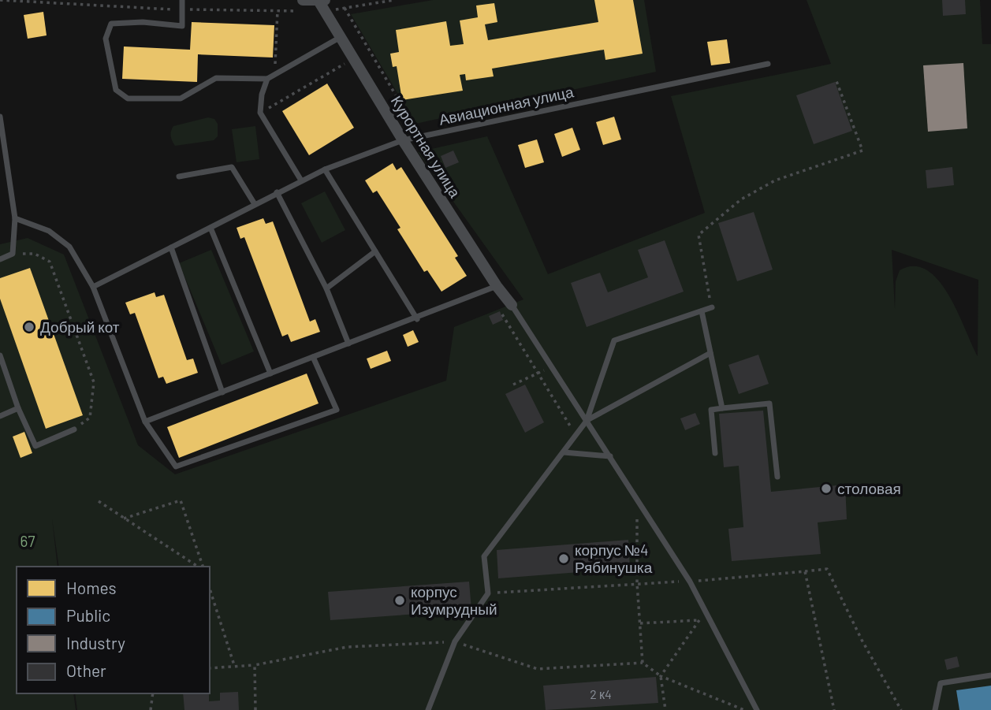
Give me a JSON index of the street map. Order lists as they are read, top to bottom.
{
  "streets": {
    "street": ["Курортная улица"],
    "lane": ["Авиационная улица"]
  },
  "crossings": [
    ["Авиационная улица", "Курортная улица"]
  ],
  "parks": ["67"],
  "places": [
    "Добрый кот",
    "столовая",
    "корпус №4 Рябинушка",
    "корпус Изумрудный"
  ],
  "house_numbers": ["2 к4"],
  "legend": [
    "Homes",
    "Public",
    "Industry",
    "Other"
  ]
}
